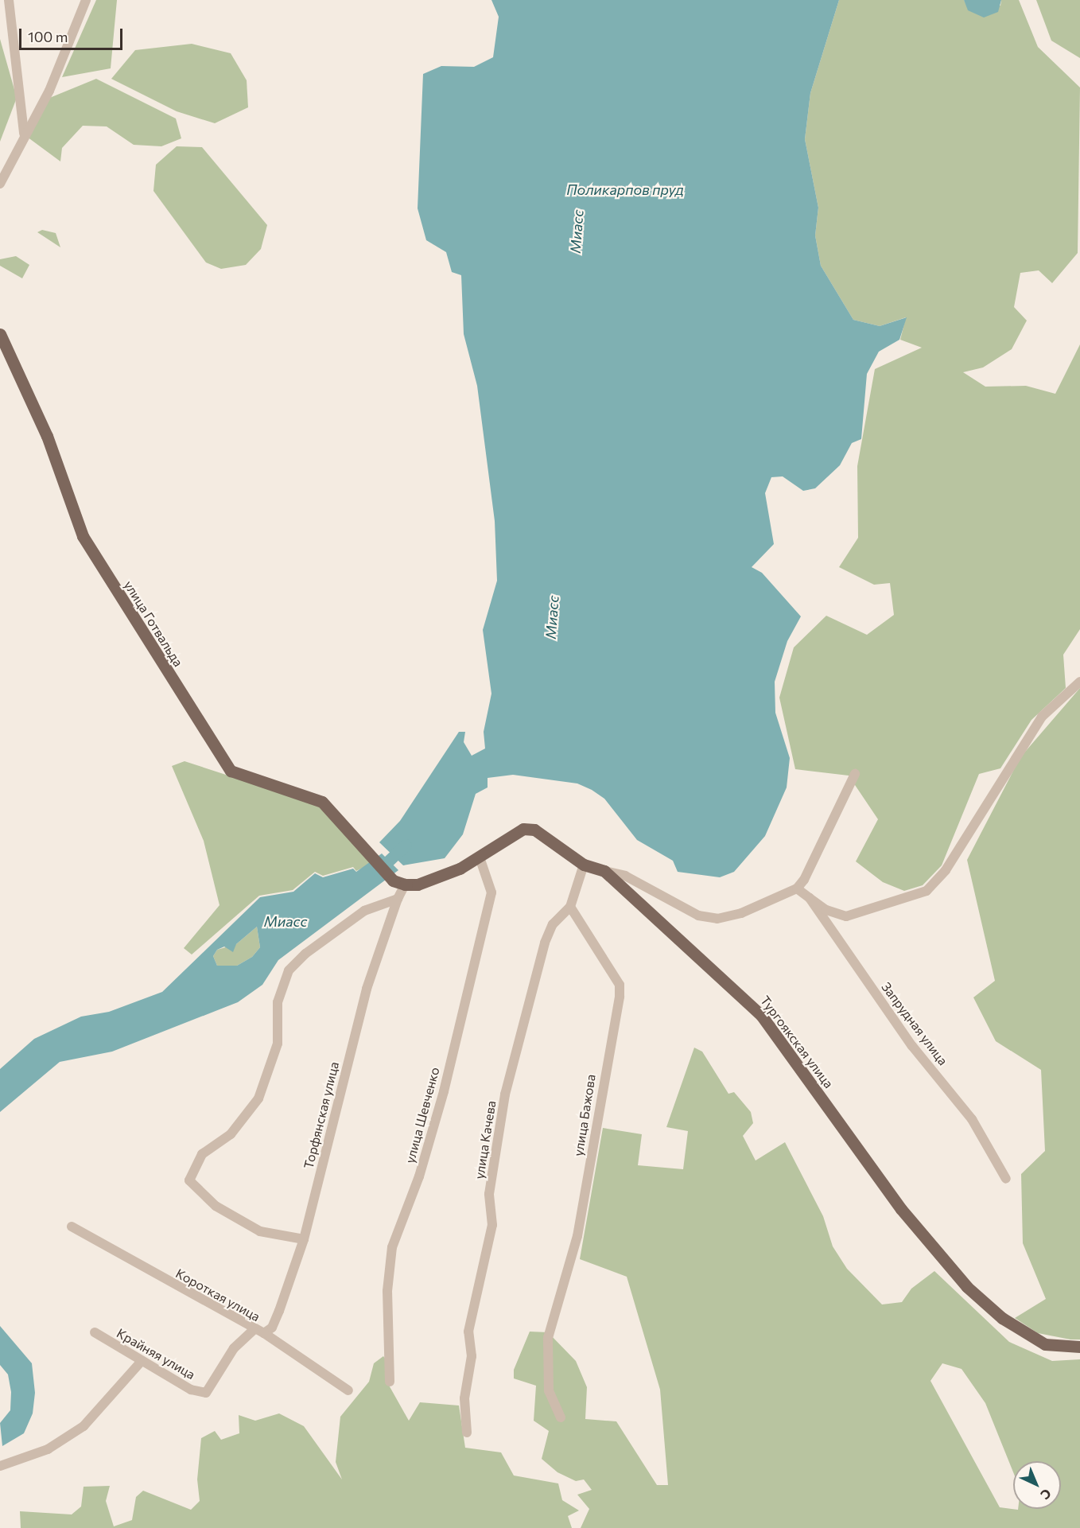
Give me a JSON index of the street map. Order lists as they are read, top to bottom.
{
  "streets": {
    "main road": ["улица Готвальда", "Тургоякская улица"],
    "street": [
      "Запрудная улица",
      "Торфянская улица",
      "улица Шевченко",
      "улица Бажова",
      "улица Качева",
      "Короткая улица",
      "Крайняя улица"
    ]
  },
  "crossings": [
    ["улица Готвальда", "Тургоякская улица"],
    ["улица Готвальда", "Торфянская улица"],
    ["Тургоякская улица", "Торфянская улица"],
    ["Тургоякская улица", "улица Шевченко"],
    ["Тургоякская улица", "улица Качева"],
    ["Торфянская улица", "Короткая улица"],
    ["улица Бажова", "улица Качева"],
    ["Короткая улица", "Крайняя улица"]
  ],
  "water": ["Поликарпов пруд", "Миасс"],
  "scale_bar": "100 m",
  "north": "bottom right"
}
